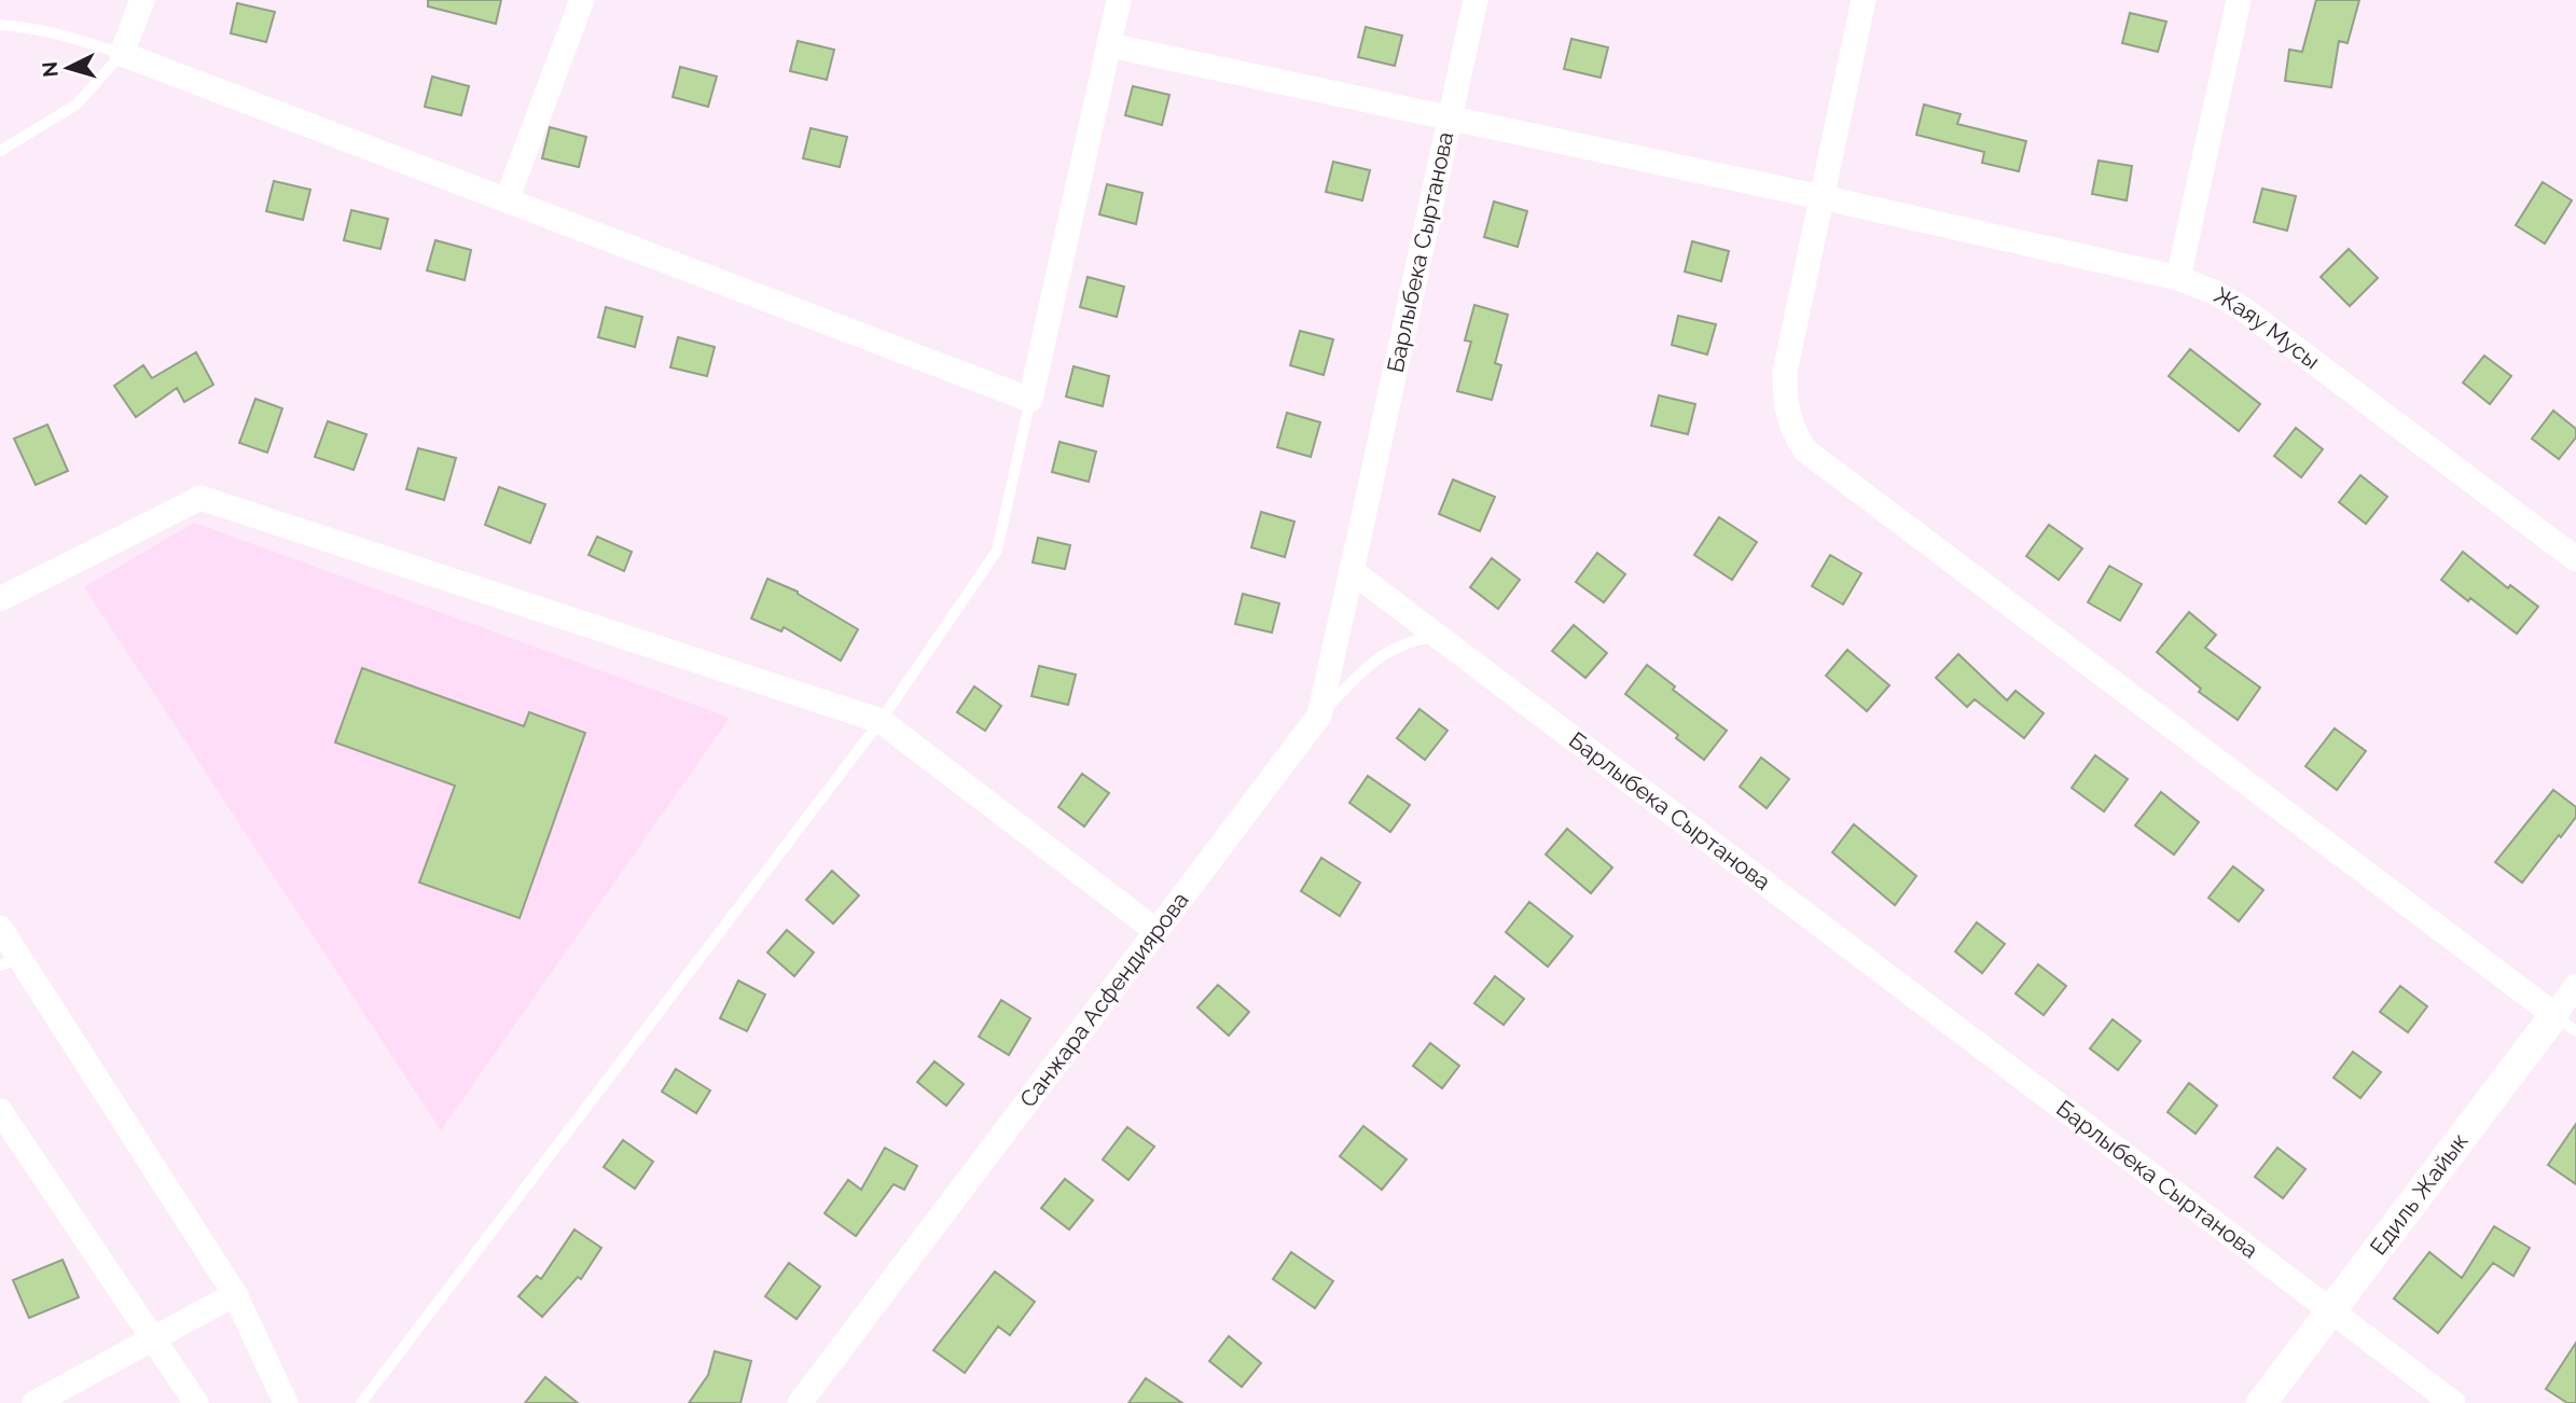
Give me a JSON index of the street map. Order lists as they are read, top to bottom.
{
  "streets": {
    "street": [
      "Барлыбека Сыртанова",
      "Жаяу Мусы",
      "Санжара Асфендиярова",
      "Едиль Жайык"
    ]
  },
  "crossings": [
    ["Барлыбека Сыртанова", "Жаяу Мусы"],
    ["Барлыбека Сыртанова", "Санжара Асфендиярова"],
    ["Барлыбека Сыртанова", "Едиль Жайык"]
  ],
  "north": "left"
}
